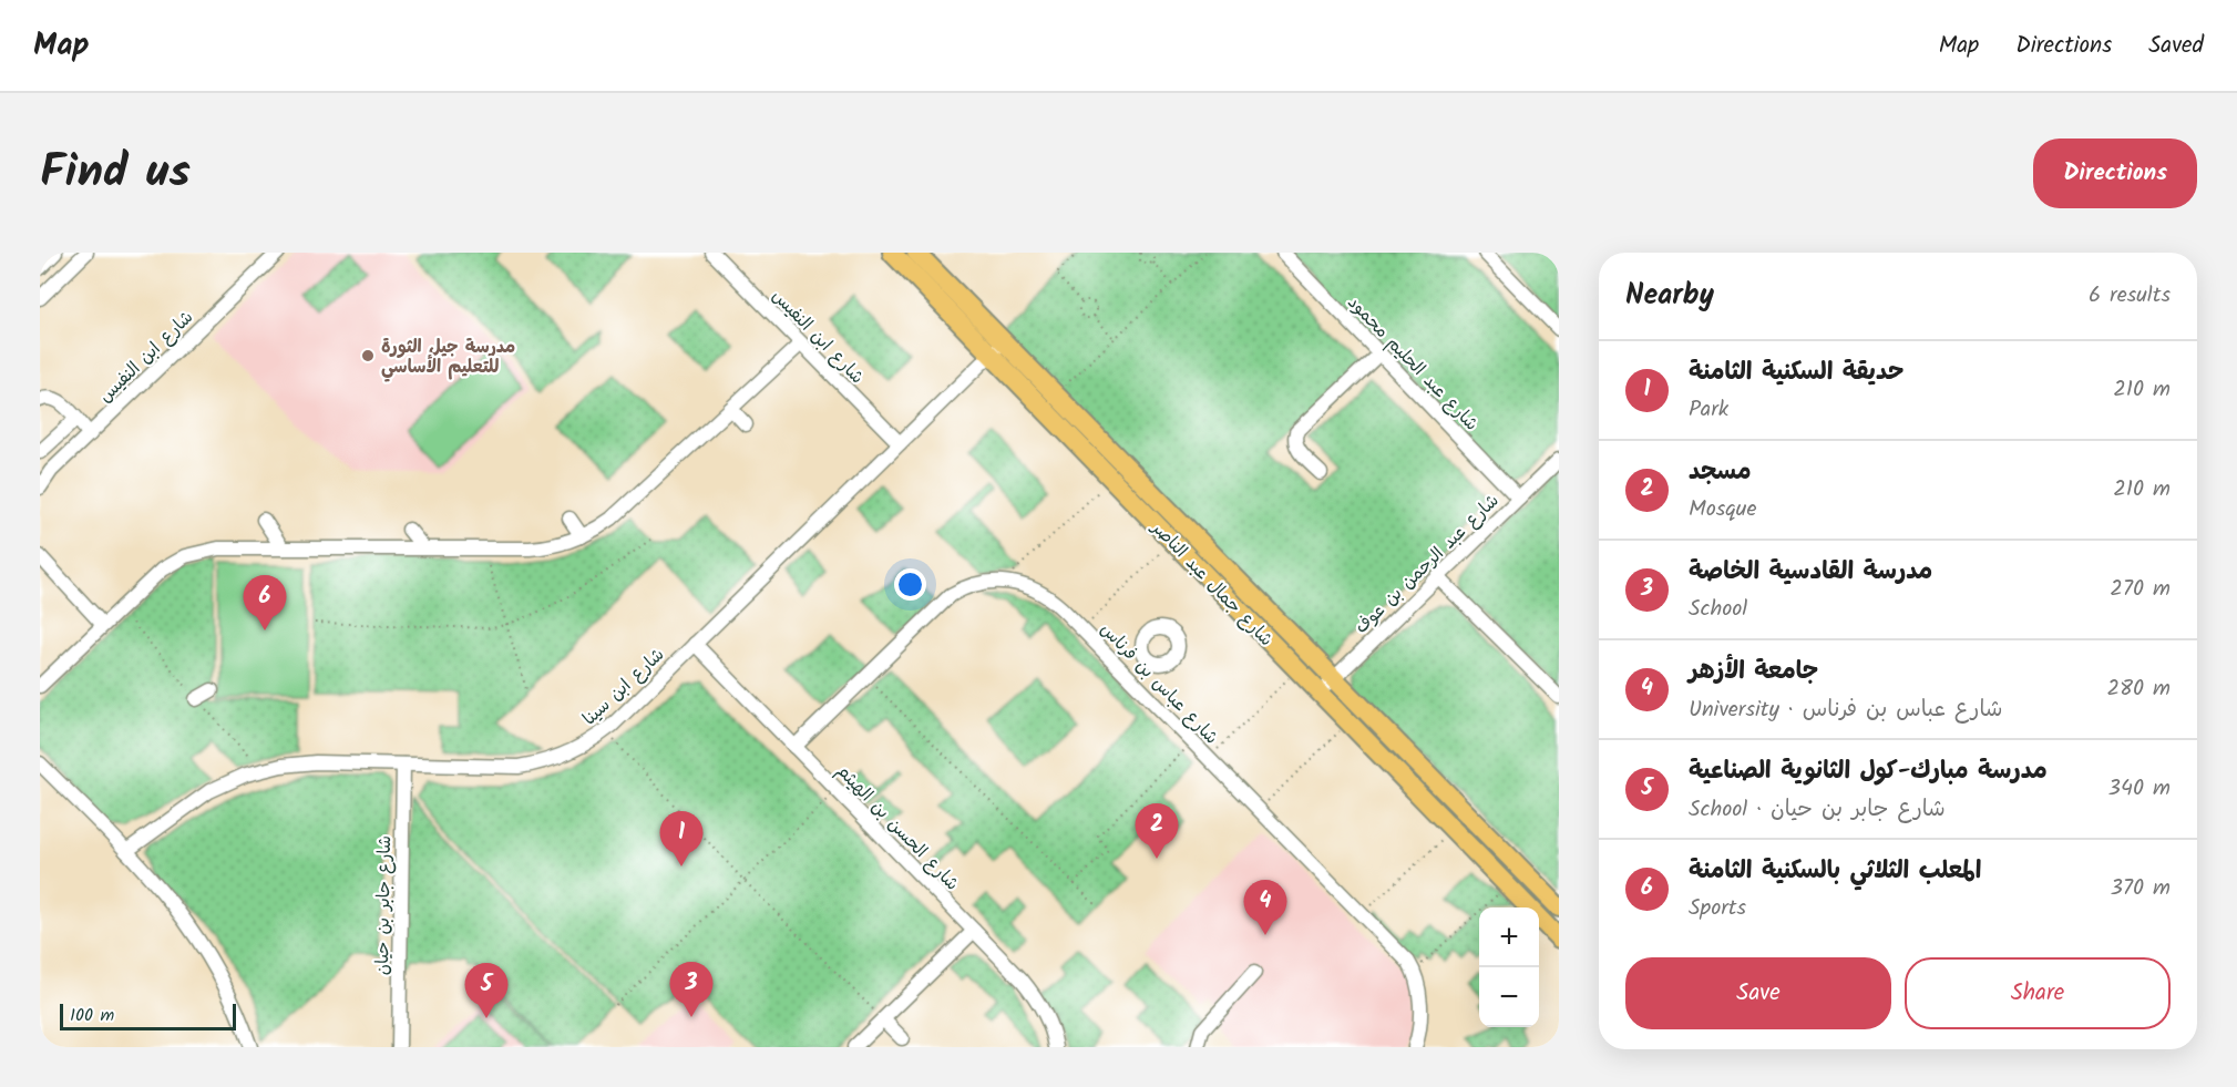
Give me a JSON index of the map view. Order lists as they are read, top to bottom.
{
  "streets": {
    "main road": ["شارع جمال عبد الناصر"],
    "street": [
      "شارع ابن النفيس",
      "شارع عبد الحليم محمود",
      "شارع عبد الرحمن بن عوف",
      "شارع عباس بن فرناس",
      "شارع ابن سينا",
      "شارع الحسن بن الهيثم",
      "شارع جابر بن حيان"
    ]
  },
  "crossings": [
    ["شارع ابن النفيس", "شارع ابن سينا"],
    ["شارع عبد الحليم محمود", "شارع عبد الرحمن بن عوف"],
    ["شارع عبد الرحمن بن عوف", "شارع جمال عبد الناصر"],
    ["شارع جمال عبد الناصر", "شارع ابن سينا"],
    ["شارع عباس بن فرناس", "شارع الحسن بن الهيثم"],
    ["شارع ابن سينا", "شارع الحسن بن الهيثم"],
    ["شارع ابن سينا", "شارع جابر بن حيان"]
  ],
  "places": ["مدرسة جيل الثورة للتعليم الأساسي"],
  "scale_bar": "100 m",
  "page": {
    "header": "Map",
    "nav": ["Map", "Directions", "Saved"],
    "title": "Find us",
    "buttons": [
      "Directions",
      ["Save", "Share"]
    ],
    "heading": ["Nearby", "6 results"],
    "list": [
      {
        "mark": "1",
        "name": "حديقة السكنية الثامنة",
        "note": "Park",
        "value": "210 m"
      },
      {
        "mark": "2",
        "name": "مسجد",
        "note": "Mosque",
        "value": "210 m"
      },
      {
        "mark": "3",
        "name": "مدرسة القادسية الخاصة",
        "note": "School",
        "value": "270 m"
      },
      {
        "mark": "4",
        "name": "جامعة الأزهر",
        "note": "University · شارع عباس بن فرناس",
        "value": "280 m"
      },
      {
        "mark": "5",
        "name": "مدرسة مبارك-كول الثانوية الصناعية",
        "note": "School · شارع جابر بن حيان",
        "value": "340 m"
      },
      {
        "mark": "6",
        "name": "المعلب الثلاثي بالسكنية الثامنة",
        "note": "Sports",
        "value": "370 m"
      }
    ],
    "pins": [
      "6",
      "2",
      "1",
      "4",
      "3",
      "5"
    ],
    "map_buttons": ["+", "−"],
    "scale": "100 m"
  }
}
